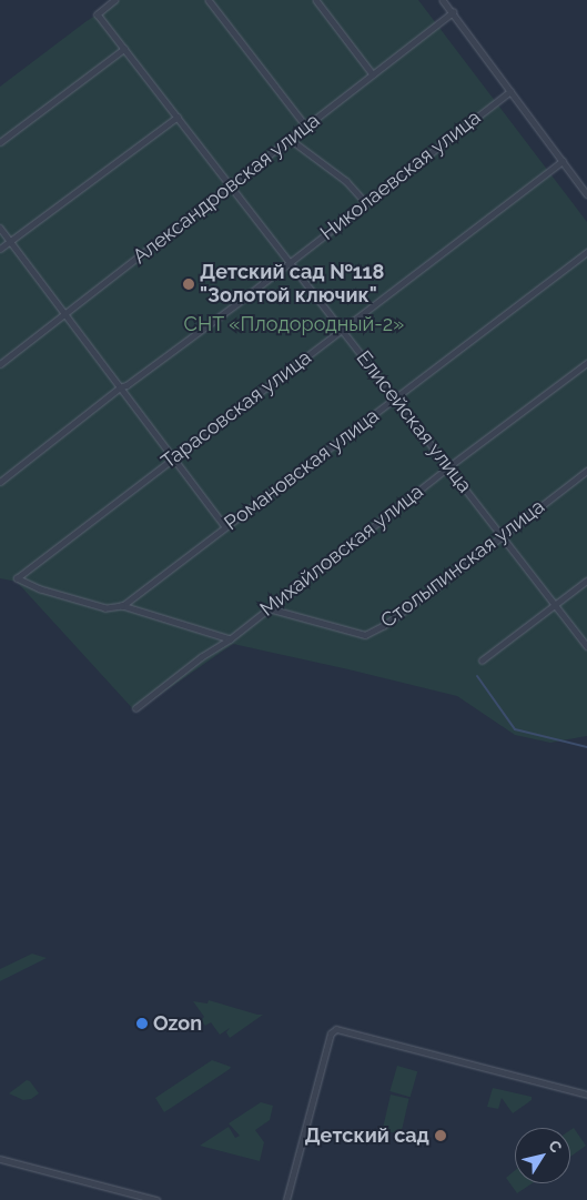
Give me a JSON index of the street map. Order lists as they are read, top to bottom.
{
  "streets": {
    "street": [
      "Николаевская улица",
      "Александровская улица",
      "Тарасовская улица",
      "Елисейская улица",
      "Романовская улица",
      "Михайловская улица",
      "Столыпинская улица"
    ]
  },
  "crossings": [
    ["Николаевская улица", "Елисейская улица"],
    ["Александровская улица", "Елисейская улица"],
    ["Тарасовская улица", "Елисейская улица"],
    ["Тарасовская улица", "Романовская улица"],
    ["Елисейская улица", "Романовская улица"],
    ["Елисейская улица", "Михайловская улица"],
    ["Елисейская улица", "Столыпинская улица"],
    ["Михайловская улица", "Столыпинская улица"]
  ],
  "parks": ["СНТ «Плодородный-2»"],
  "places": ["Детский сад №118 \"Золотой ключик\"", "Ozon", "Детский сад"],
  "north": "top right"
}
